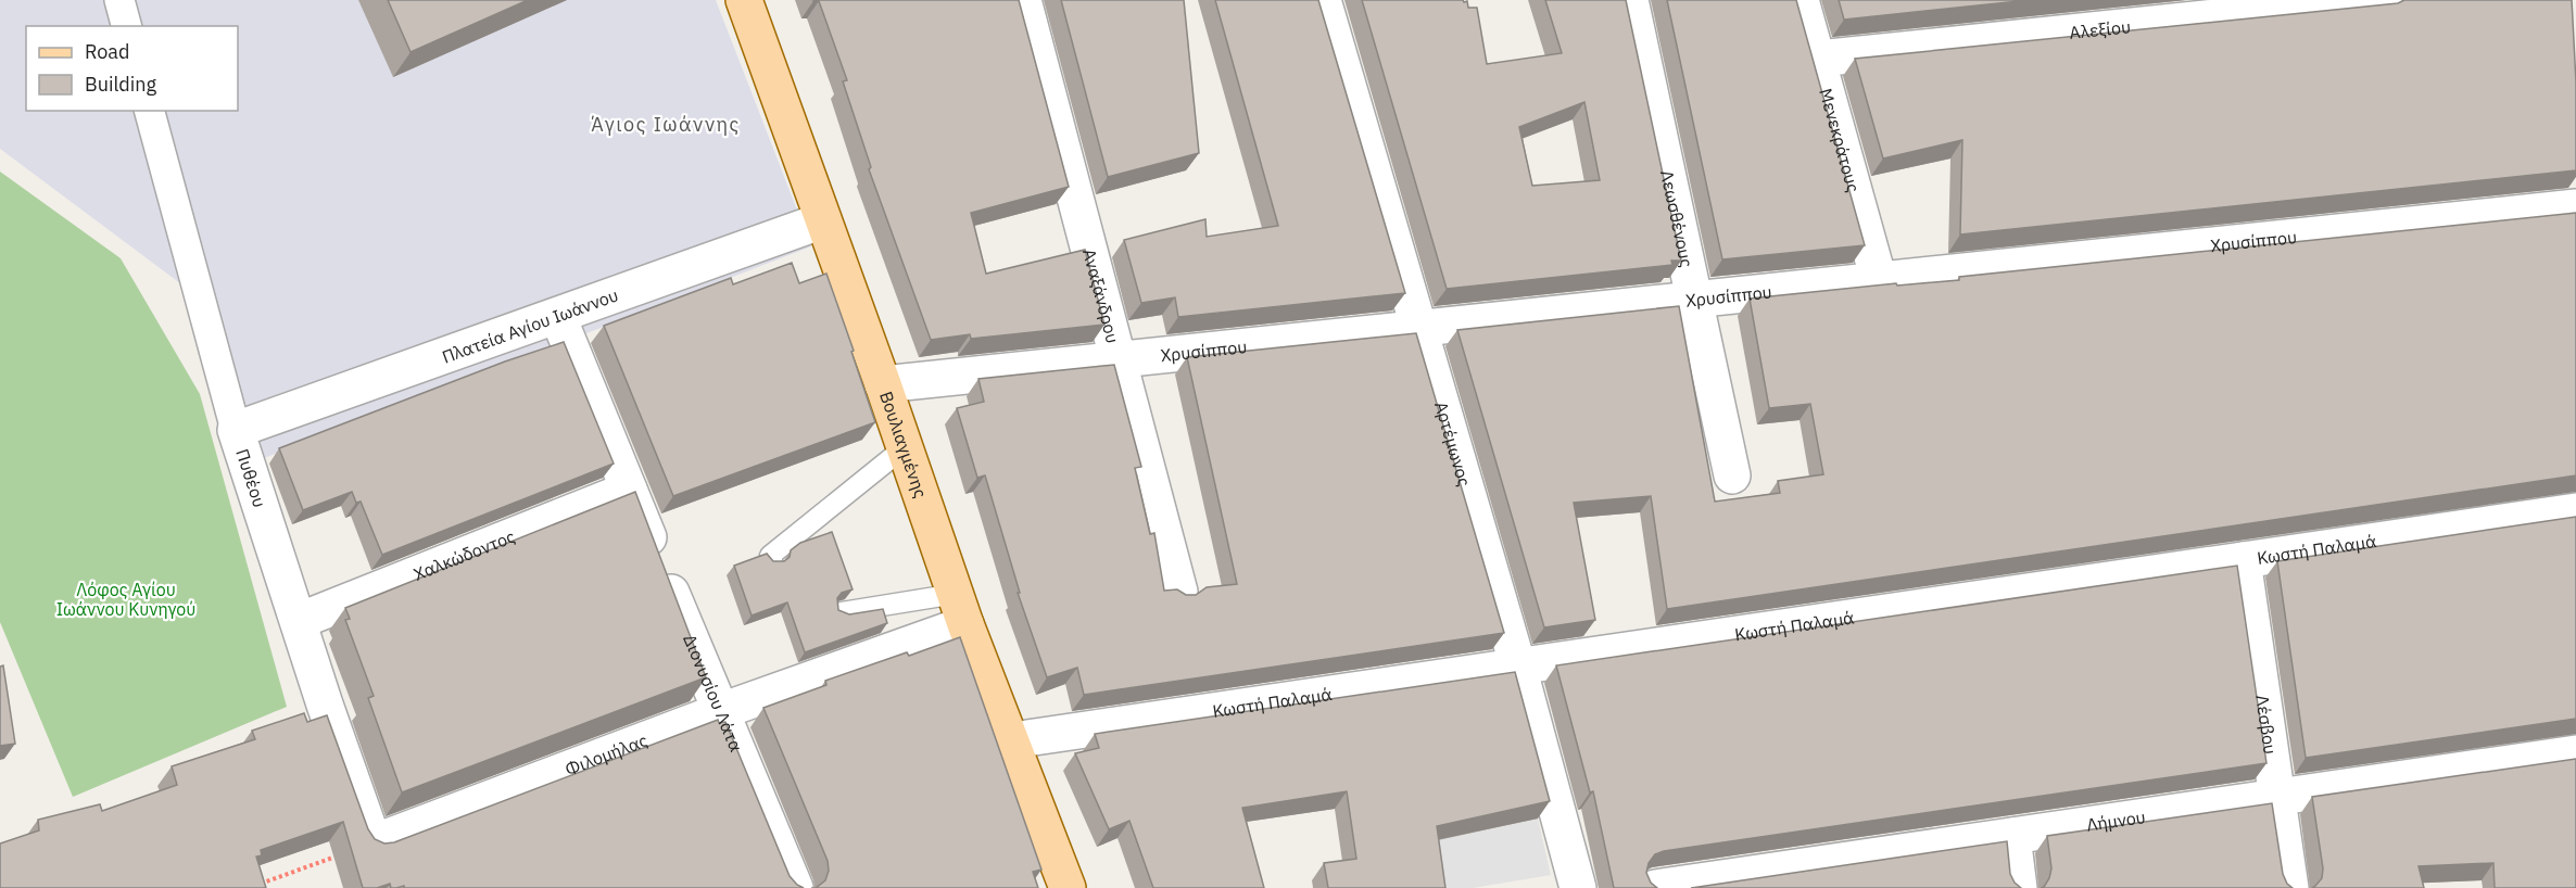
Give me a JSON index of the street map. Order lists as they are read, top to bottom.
{
  "streets": {
    "main road": ["Βουλιαγμένης"],
    "street": [
      "Αλεξίου",
      "Μενεκράτους",
      "Λεωσθένους",
      "Χρυσίππου",
      "Αναξάνδρου",
      "Πλατεία Αγίου Ιωάννου",
      "Αρτέμωνος",
      "Πυθέου",
      "Κωστή Παλαμά",
      "Χαλκώδοντος",
      "Διονυσίου Λάτα",
      "Λέσβου",
      "Φιλομήλας",
      "Λήμνου"
    ]
  },
  "crossings": [
    ["Αλεξίου", "Μενεκράτους"],
    ["Μενεκράτους", "Χρυσίππου"],
    ["Λεωσθένους", "Χρυσίππου"],
    ["Χρυσίππου", "Αναξάνδρου"],
    ["Χρυσίππου", "Αρτέμωνος"],
    ["Χρυσίππου", "Βουλιαγμένης"],
    ["Πλατεία Αγίου Ιωάννου", "Βουλιαγμένης"],
    ["Πλατεία Αγίου Ιωάννου", "Πυθέου"],
    ["Πλατεία Αγίου Ιωάννου", "Διονυσίου Λάτα"],
    ["Αρτέμωνος", "Κωστή Παλαμά"],
    ["Βουλιαγμένης", "Κωστή Παλαμά"],
    ["Βουλιαγμένης", "Φιλομήλας"],
    ["Πυθέου", "Χαλκώδοντος"],
    ["Πυθέου", "Φιλομήλας"],
    ["Κωστή Παλαμά", "Λέσβου"],
    ["Χαλκώδοντος", "Διονυσίου Λάτα"],
    ["Διονυσίου Λάτα", "Φιλομήλας"],
    ["Λέσβου", "Λήμνου"]
  ],
  "districts": ["Άγιος Ιωάννης"],
  "parks": ["Λόφος Αγίου Ιωάννου Κυνηγού"],
  "legend": ["Road", "Building"]
}
